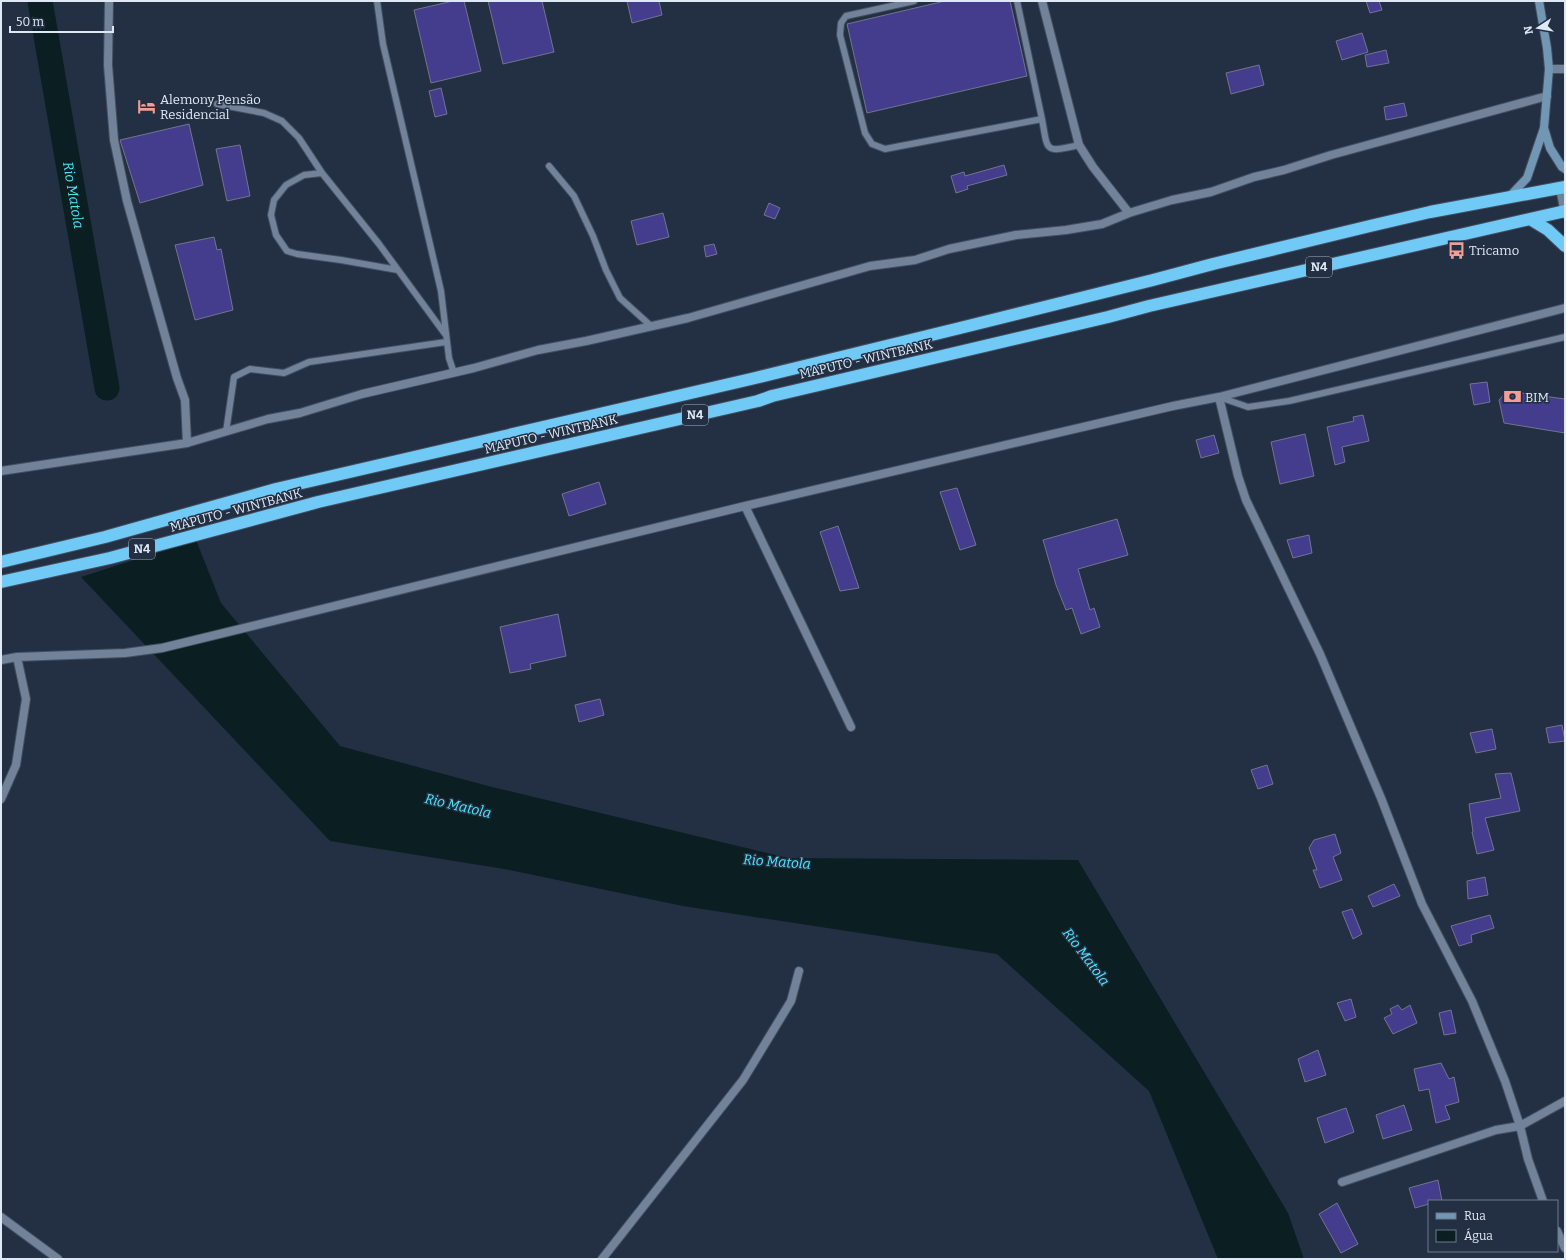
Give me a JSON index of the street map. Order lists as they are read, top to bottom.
{
  "streets": {
    "highway": ["N4", "MAPUTO - WINTBANK"]
  },
  "crossings": [
    ["N4", "MAPUTO - WINTBANK"]
  ],
  "water": ["Rio Matola"],
  "places": {
    "hotel": ["Alemony Pensão Residencial"],
    "bus stop": ["Tricamo"],
    "bank": ["BIM"]
  },
  "legend": ["Rua", "Água"],
  "scale_bar": "50 m",
  "north": "left"
}
